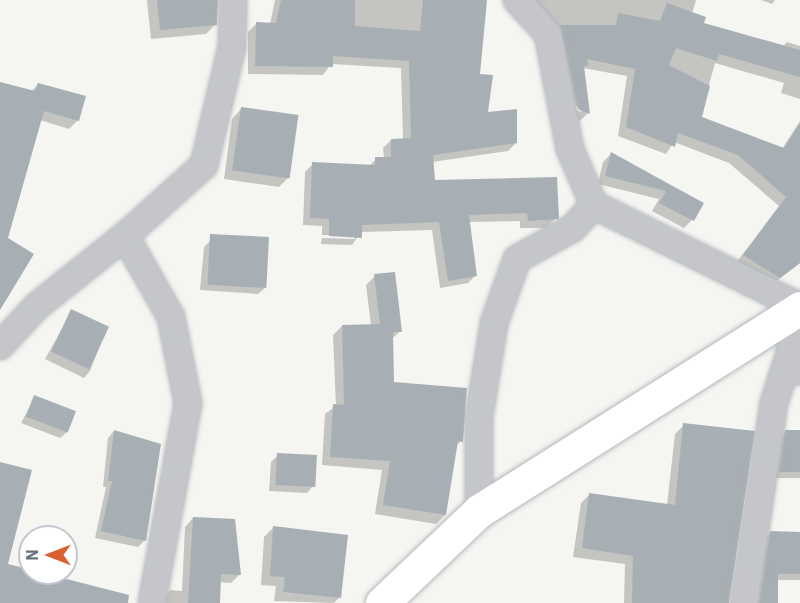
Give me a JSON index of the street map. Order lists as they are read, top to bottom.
{
  "north": "left"
}
